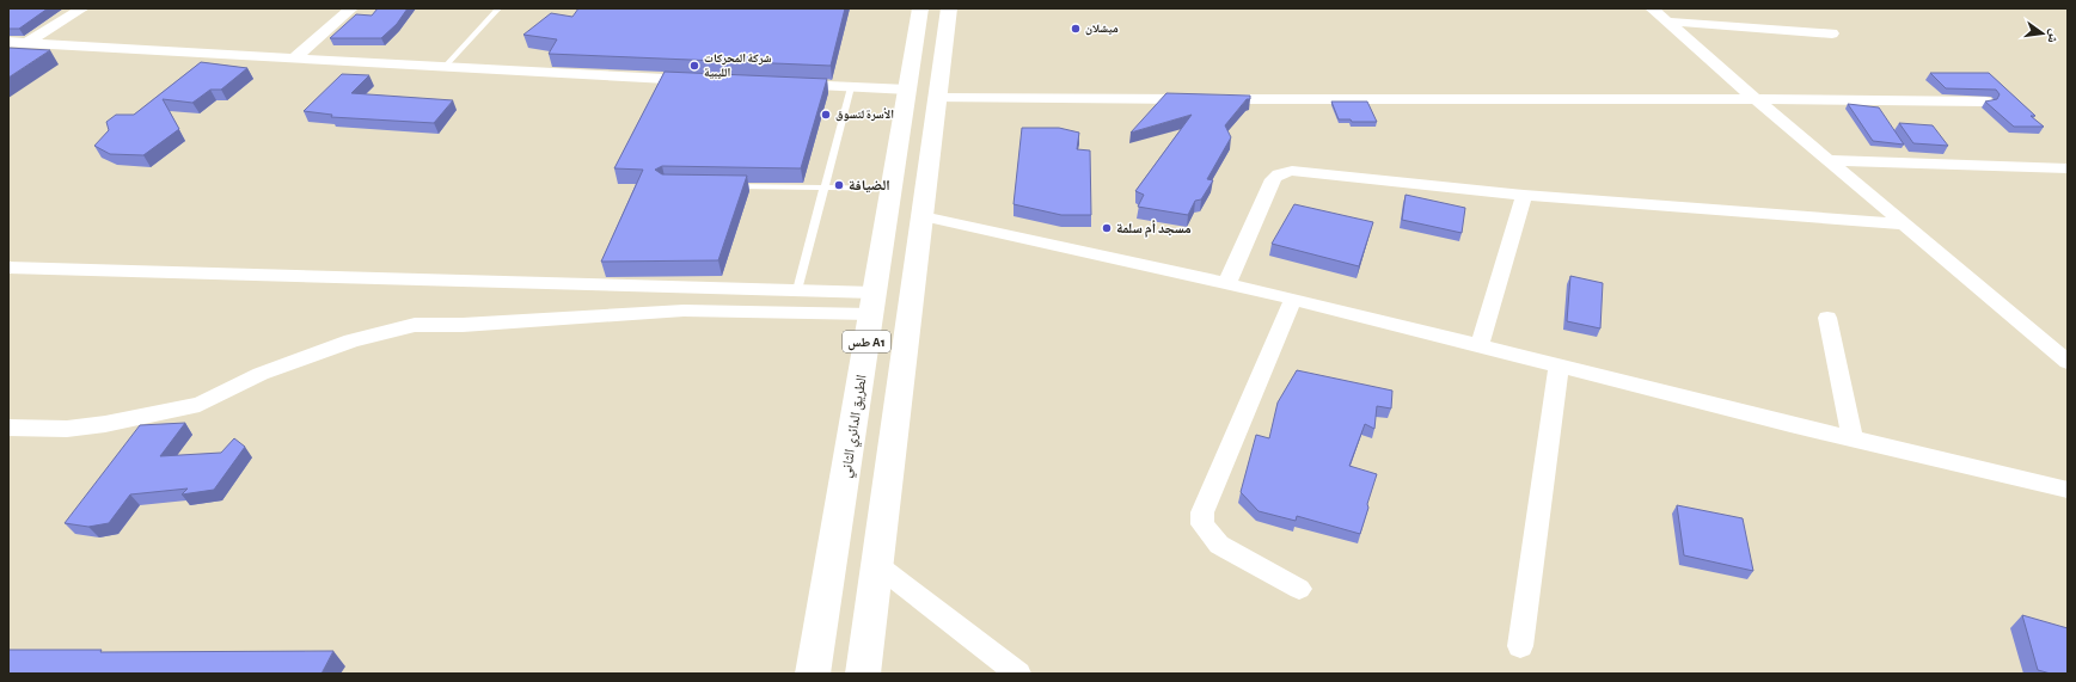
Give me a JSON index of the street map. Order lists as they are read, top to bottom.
{
  "streets": {
    "highway": ["طس A1", "الطريق الدائري الثاني"]
  },
  "places": [
    "ميشلان",
    "شركة المحركات الليبية",
    "الأسرة لتسوق",
    "الضيافة",
    "مسجد أم سلمة"
  ],
  "north": "right"
}
